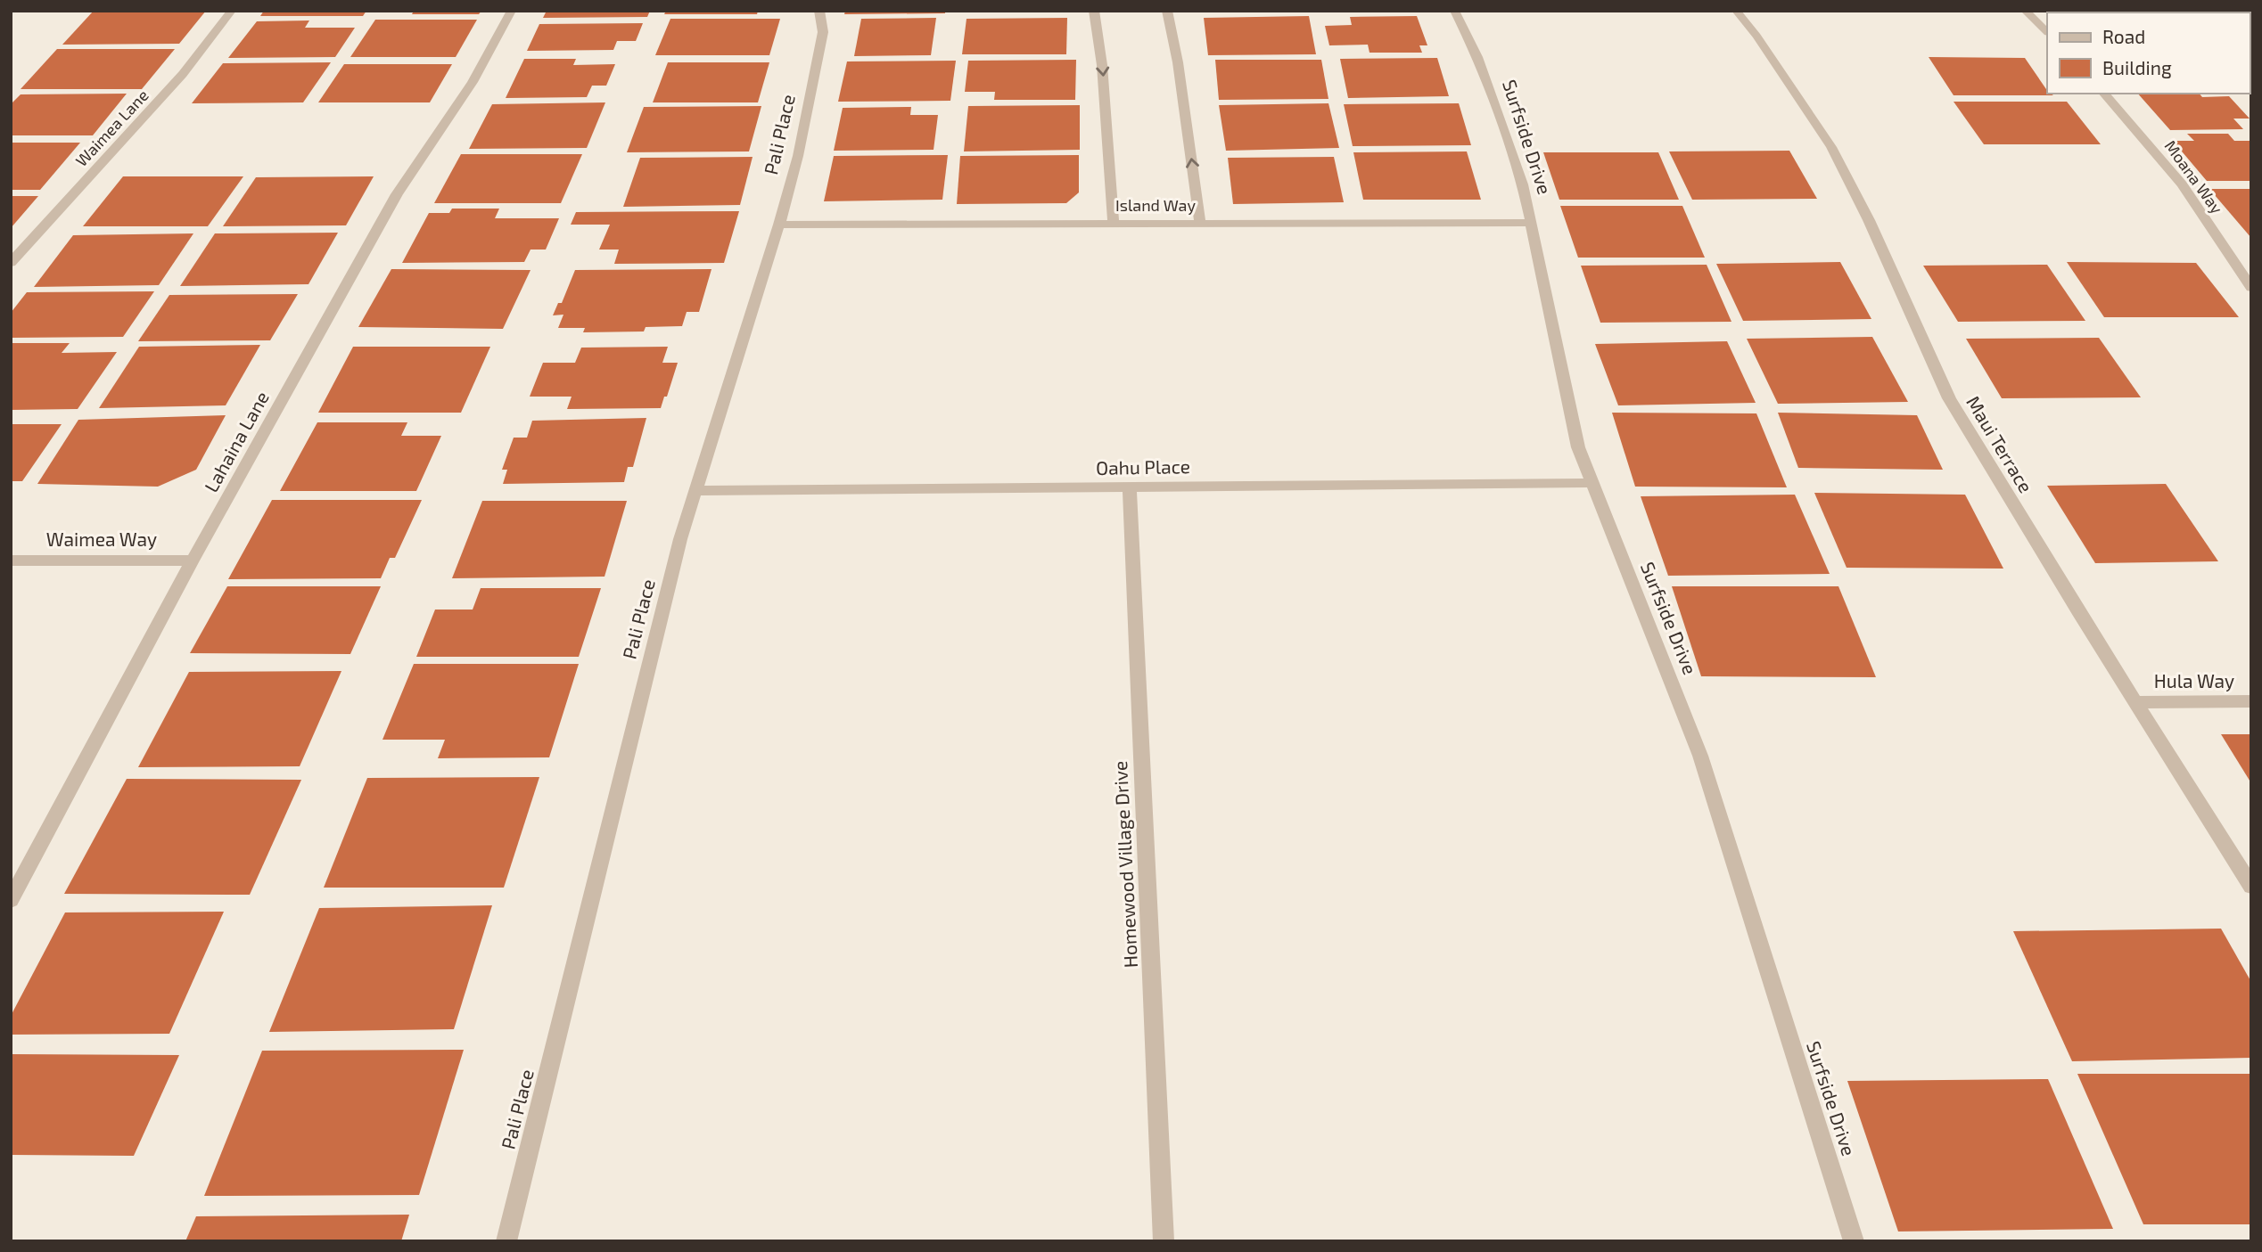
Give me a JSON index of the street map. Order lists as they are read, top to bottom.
{
  "streets": {
    "street": [
      "Waimea Lane",
      "Pali Place",
      "Surfside Drive",
      "Moana Way",
      "Island Way",
      "Lahaina Lane",
      "Maui Terrace",
      "Oahu Place",
      "Waimea Way",
      "Hula Way",
      "Homewood Village Drive"
    ]
  },
  "crossings": [
    ["Pali Place", "Island Way"],
    ["Pali Place", "Oahu Place"],
    ["Surfside Drive", "Island Way"],
    ["Surfside Drive", "Oahu Place"],
    ["Lahaina Lane", "Waimea Way"],
    ["Maui Terrace", "Hula Way"],
    ["Oahu Place", "Homewood Village Drive"]
  ],
  "legend": ["Road", "Building"]
}
